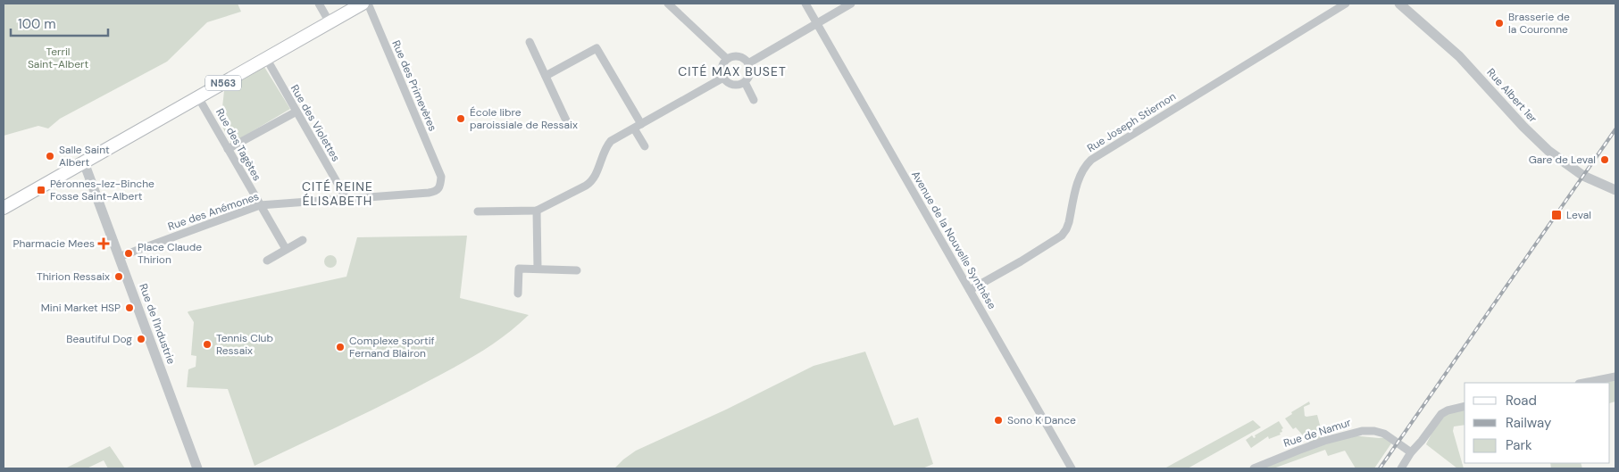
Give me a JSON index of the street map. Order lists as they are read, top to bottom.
{
  "streets": {
    "main road": ["N563"],
    "street": [
      "Rue des Primevères",
      "Rue Albert 1er",
      "Rue Joseph Stiernon",
      "Rue des Violettes",
      "Rue des Tagètes",
      "Rue des Anémones",
      "Avenue de la Nouvelle Synthèse",
      "Rue de l'Industrie",
      "Rue de Namur"
    ]
  },
  "crossings": [
    ["N563", "Rue des Violettes"],
    ["N563", "Rue des Tagètes"],
    ["N563", "Rue de l'Industrie"],
    ["Rue des Primevères", "Rue des Anémones"],
    ["Rue Joseph Stiernon", "Avenue de la Nouvelle Synthèse"],
    ["Rue des Violettes", "Rue des Anémones"],
    ["Rue des Tagètes", "Rue des Anémones"],
    ["Rue des Anémones", "Rue de l'Industrie"]
  ],
  "districts": ["CITÉ MAX BUSET", "CITÉ REINE ÉLISABETH"],
  "parks": ["Terril Saint-Albert"],
  "places": {
    "other": [
      "Brasserie de la Couronne",
      "École libre paroissiale de Ressaix",
      "Salle Saint Albert",
      "Gare de Leval",
      "Place Claude Thirion",
      "Thirion Ressaix",
      "Mini Market HSP",
      "Beautiful Dog",
      "Tennis Club Ressaix",
      "Complexe sportif Fernand Blairon",
      "Sono K Dance"
    ],
    "transit": ["Péronnes-lez-Binche Fosse Saint-Albert", "Leval"],
    "health": ["Pharmacie Mees"]
  },
  "legend": ["Road", "Railway", "Park"],
  "scale_bar": "100 m"
}
